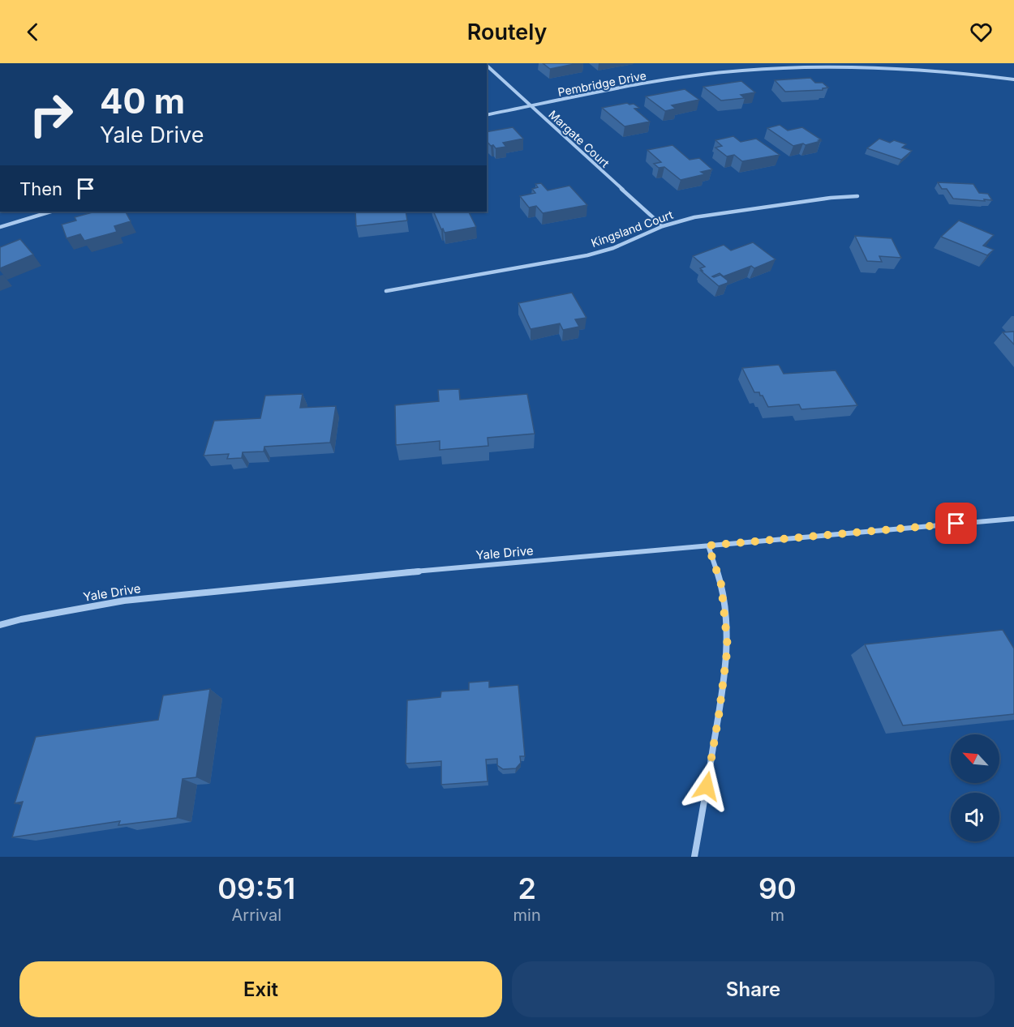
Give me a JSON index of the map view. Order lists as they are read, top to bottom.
{
  "streets": {
    "street": [
      "Pembridge Drive",
      "Margate Court",
      "Kingsland Court",
      "Yale Drive"
    ]
  },
  "crossings": [
    ["Pembridge Drive", "Margate Court"],
    ["Margate Court", "Kingsland Court"]
  ],
  "north": "top left",
  "page": {
    "header": "Routely",
    "turn": ["40 m", "Yale Drive"],
    "then": "Then",
    "eta": [
      "09:51",
      "Arrival",
      "2",
      "min",
      "90",
      "m"
    ],
    "buttons": ["Exit", "Share"]
  }
}
